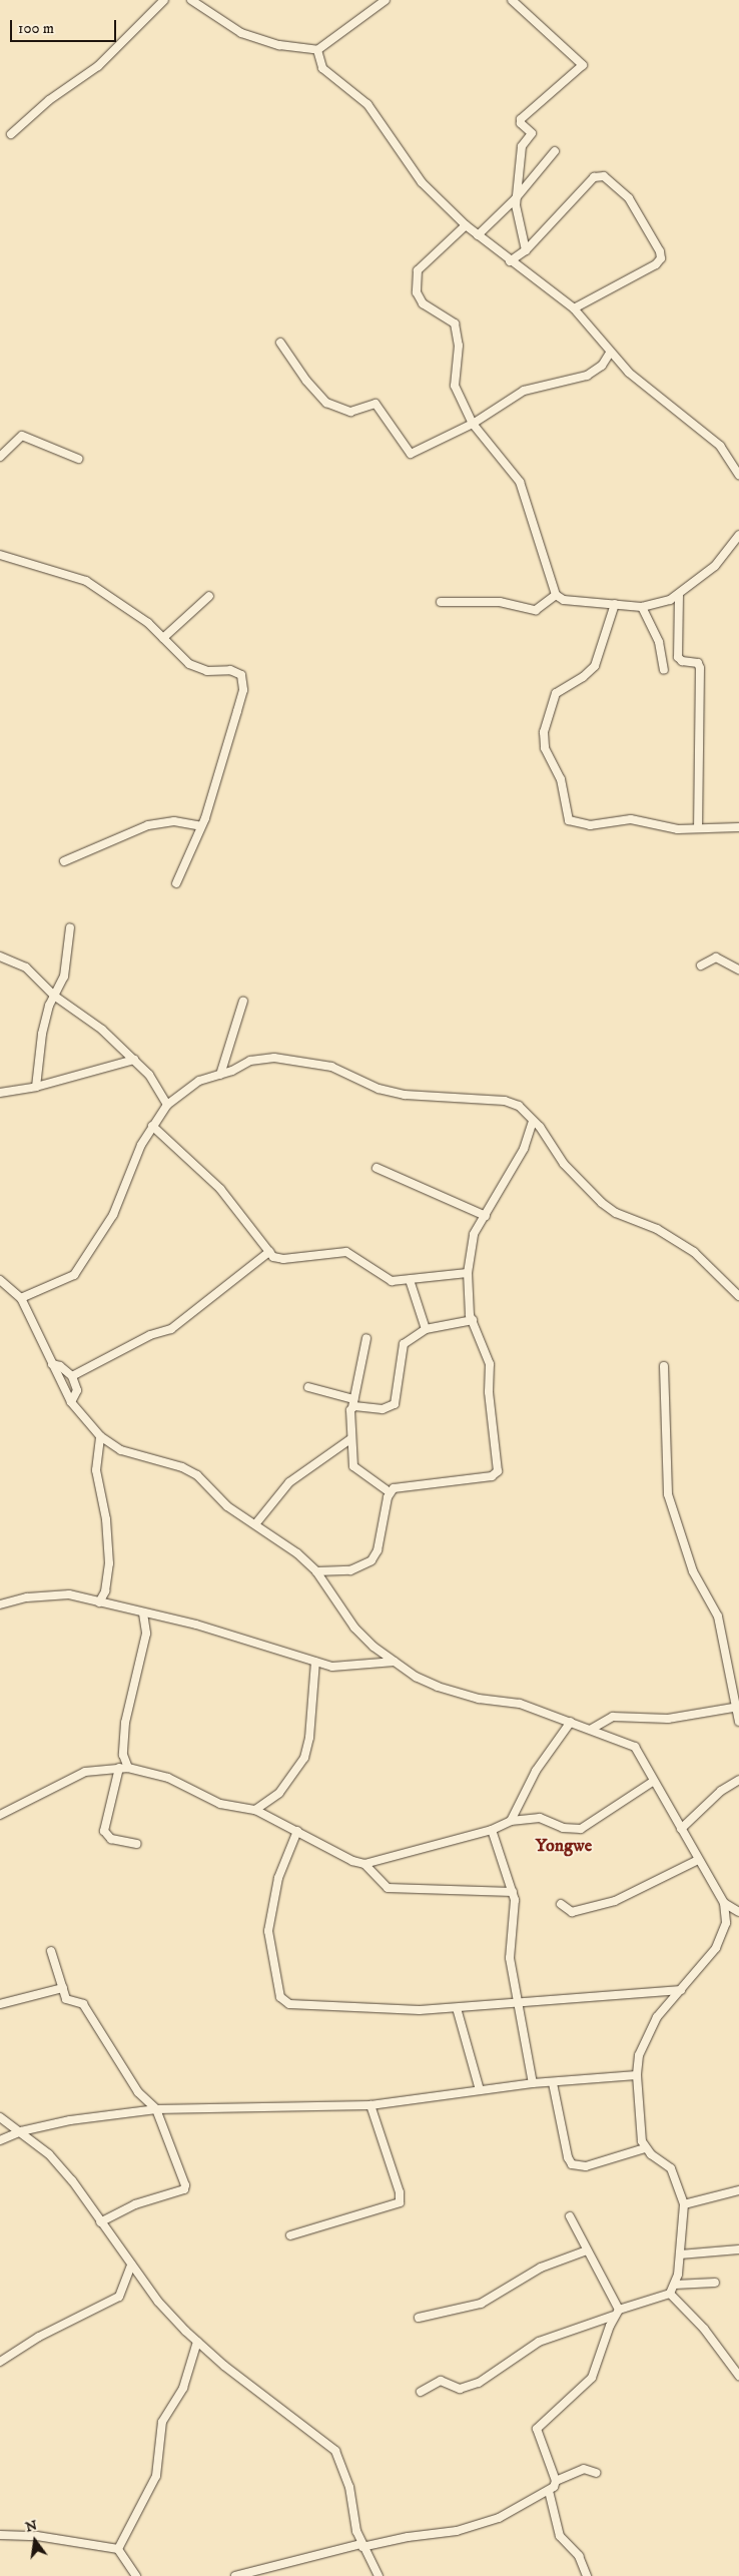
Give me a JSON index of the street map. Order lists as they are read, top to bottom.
{
  "districts": ["Yongwe"],
  "scale_bar": "100 m",
  "north": "top"
}
